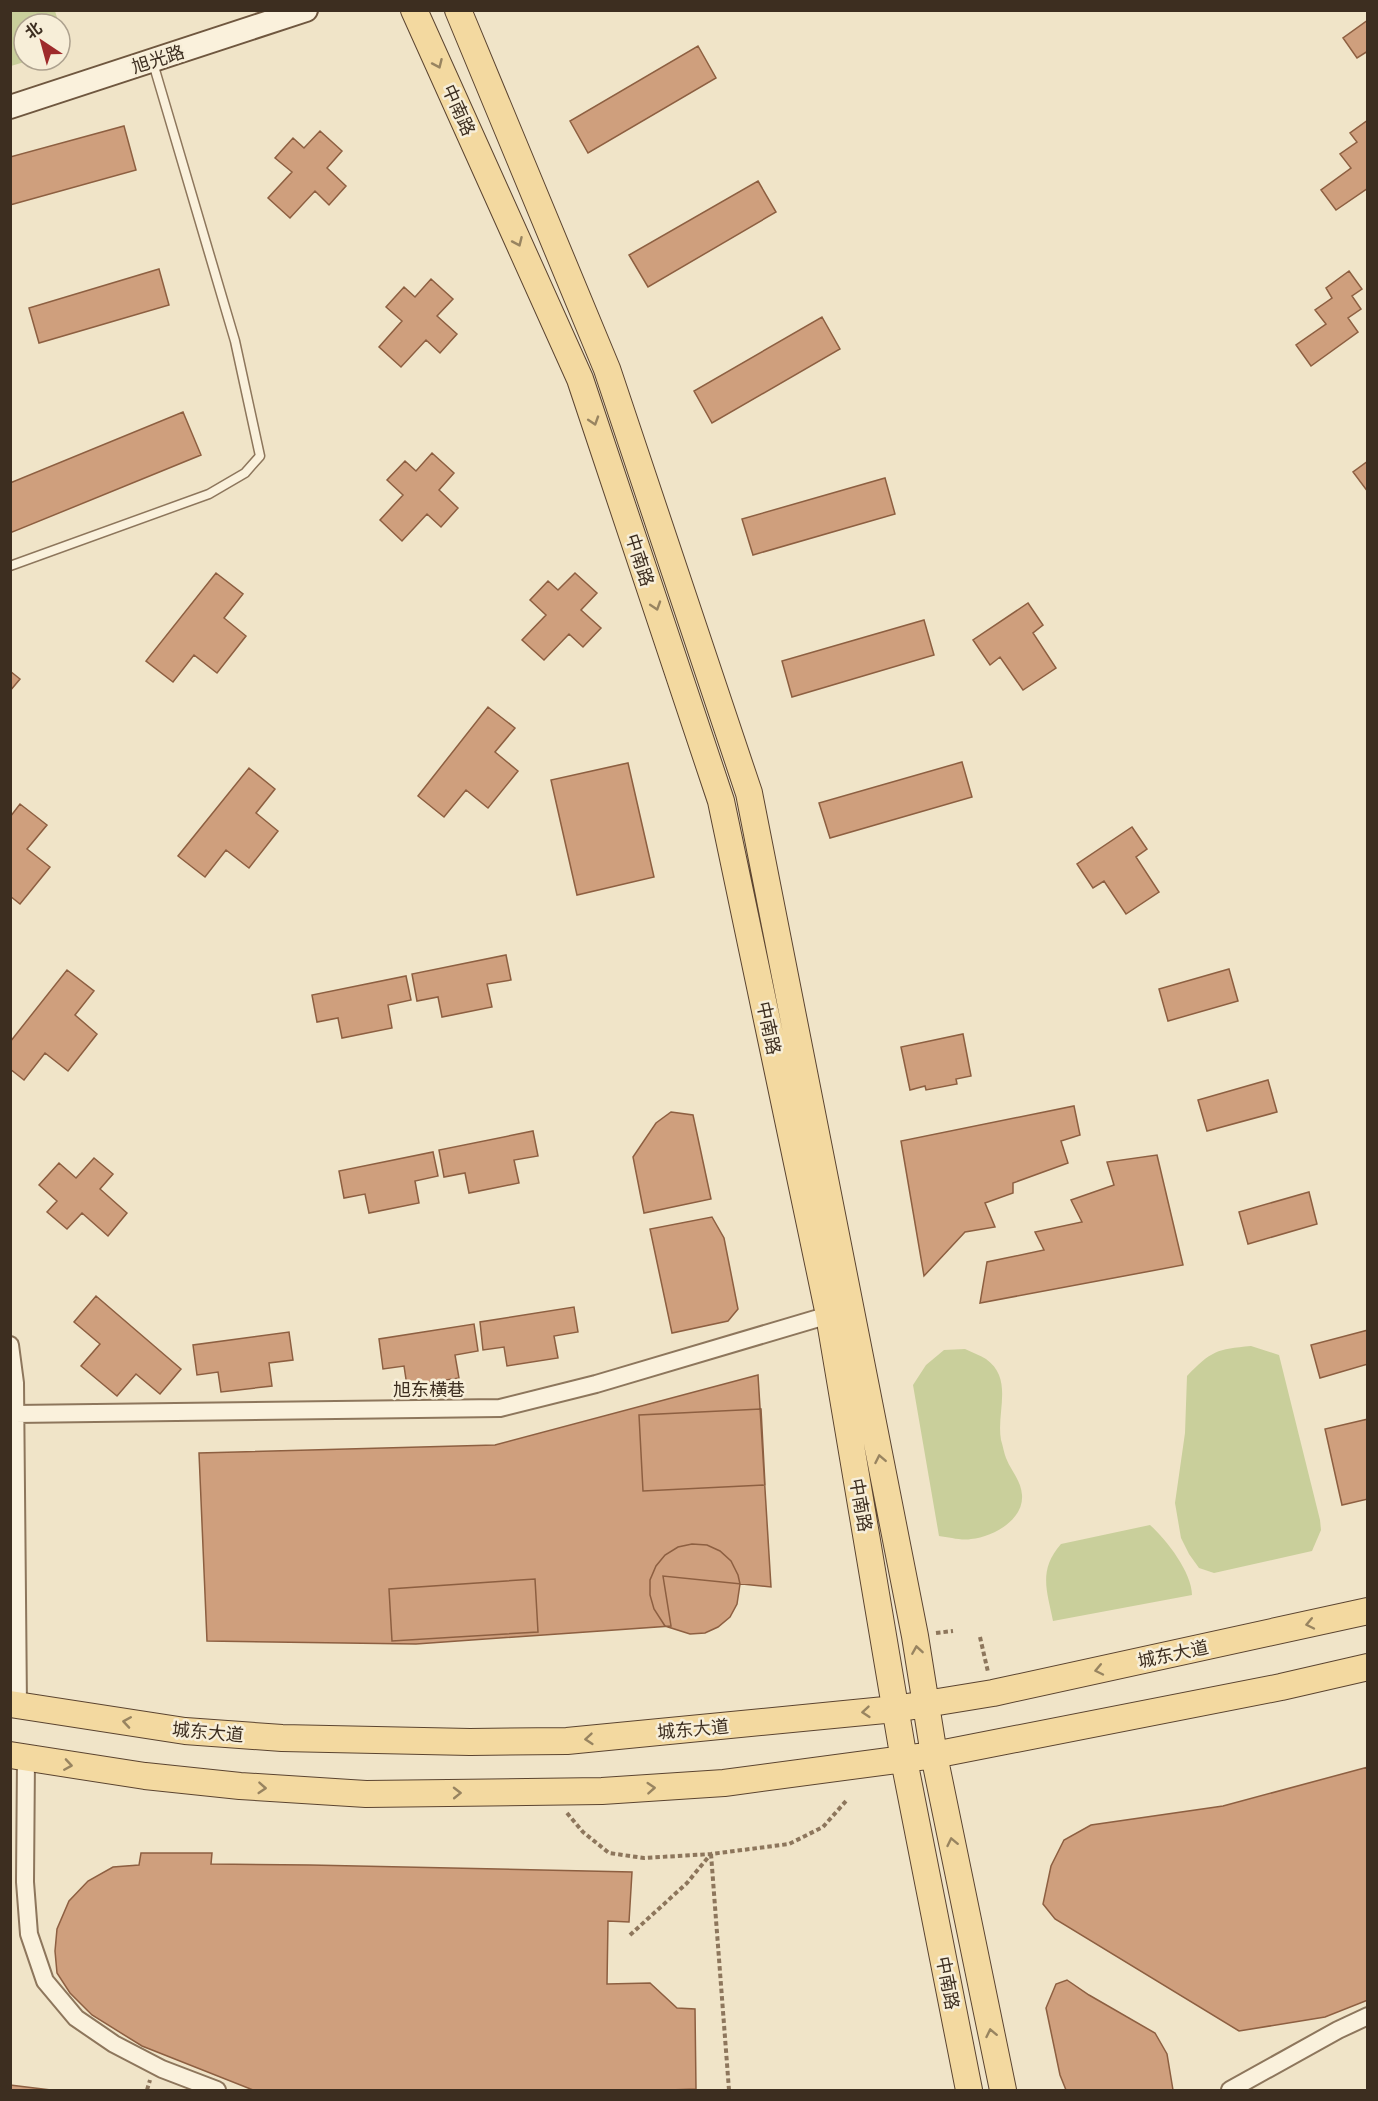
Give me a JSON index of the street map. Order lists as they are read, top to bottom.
{
  "streets": {
    "main road": ["中南路", "城东大道"],
    "street": ["旭光路", "旭东横巷"]
  },
  "crossings": [
    ["中南路", "旭东横巷"],
    ["中南路", "城东大道"]
  ],
  "north": "top left"
}
